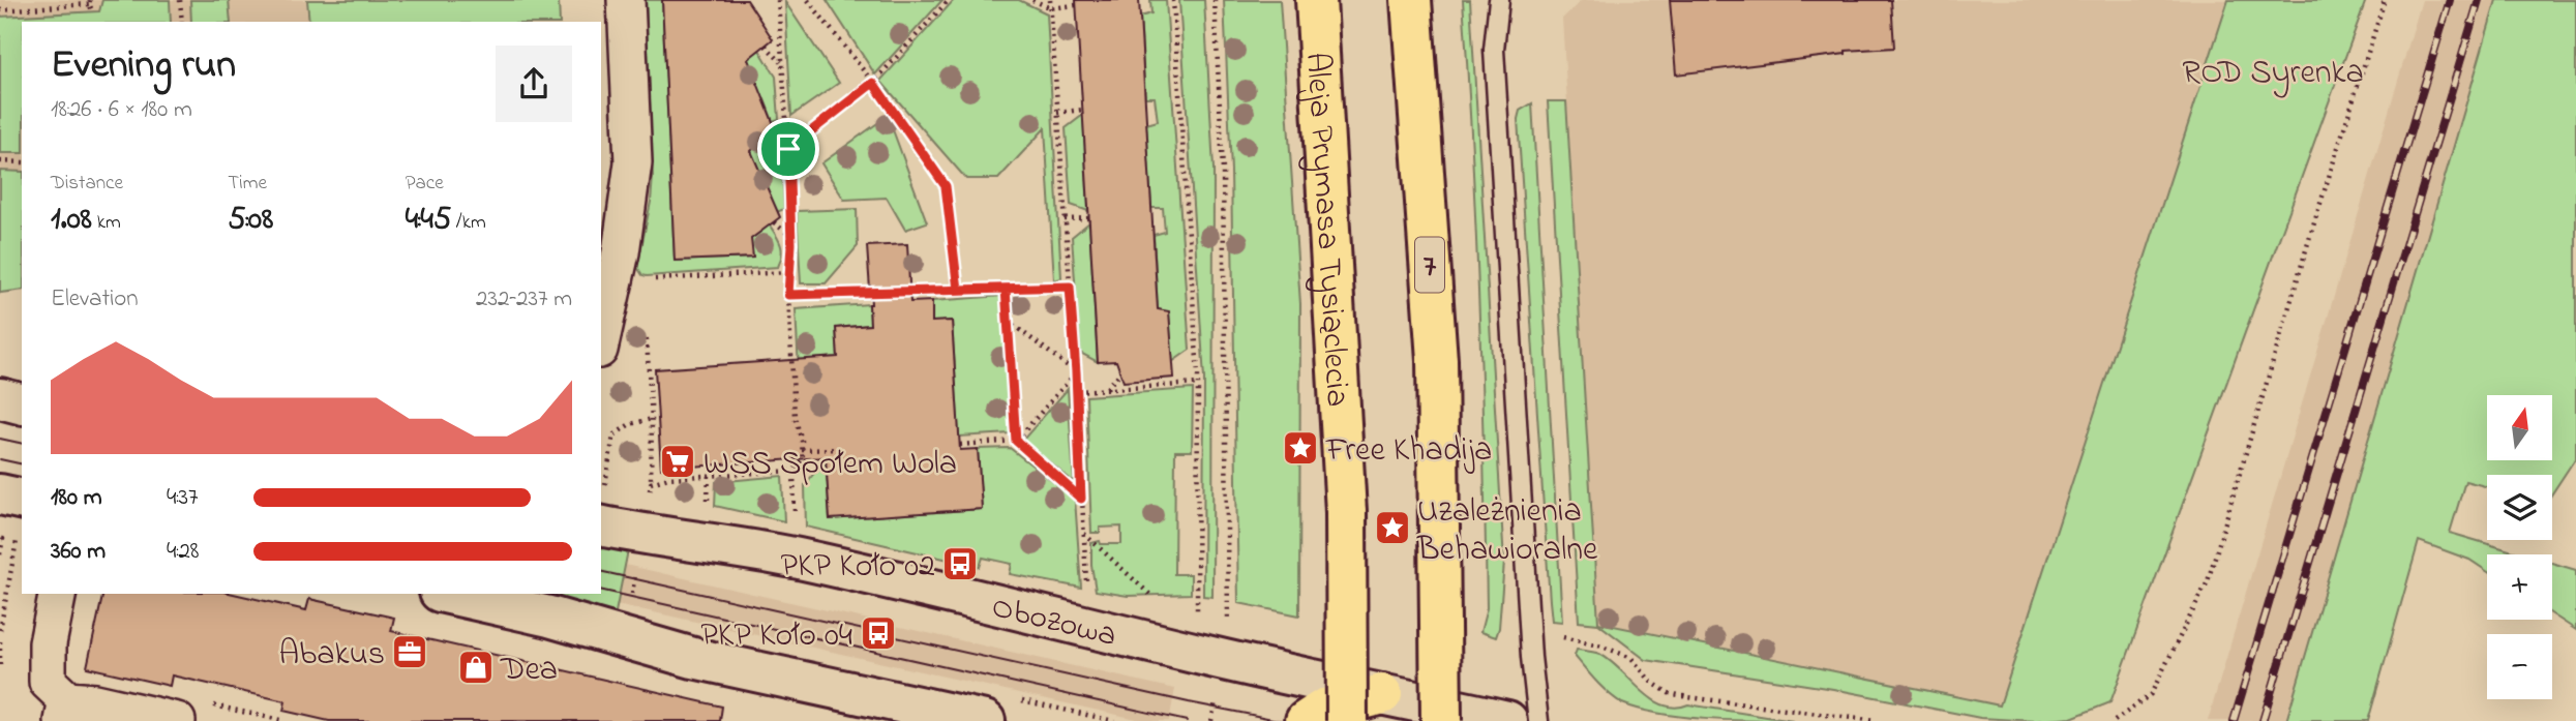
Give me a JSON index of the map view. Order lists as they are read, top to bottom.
{
  "streets": {
    "main road": ["Aleja Prymasa Tysiąclecia", "7"],
    "street": ["Obozowa"]
  },
  "parks": ["ROD Syrenka"],
  "places": {
    "place": ["Free Khadija", "Uzależnienia Behawioralne"],
    "supermarket": ["WSS Społem Wola"],
    "bus stop": ["PKP Koło 02", "PKP Koło 04"],
    "office": ["Abakus"],
    "shop": ["Dea"]
  },
  "north": "top",
  "page": {
    "heading": ["Evening run", "18:26 · 6 × 180 m"],
    "stats": [
      ["Distance", "1.08 km"],
      ["Time", "5:08"],
      ["Pace", "4:45 /km"]
    ],
    "chart": ["Elevation", "232–237 m"],
    "map_buttons": ["+", "−"],
    "list": [
      {
        "name": "180 m",
        "note": "4:37"
      },
      {
        "name": "360 m",
        "note": "4:28"
      }
    ]
  }
}
